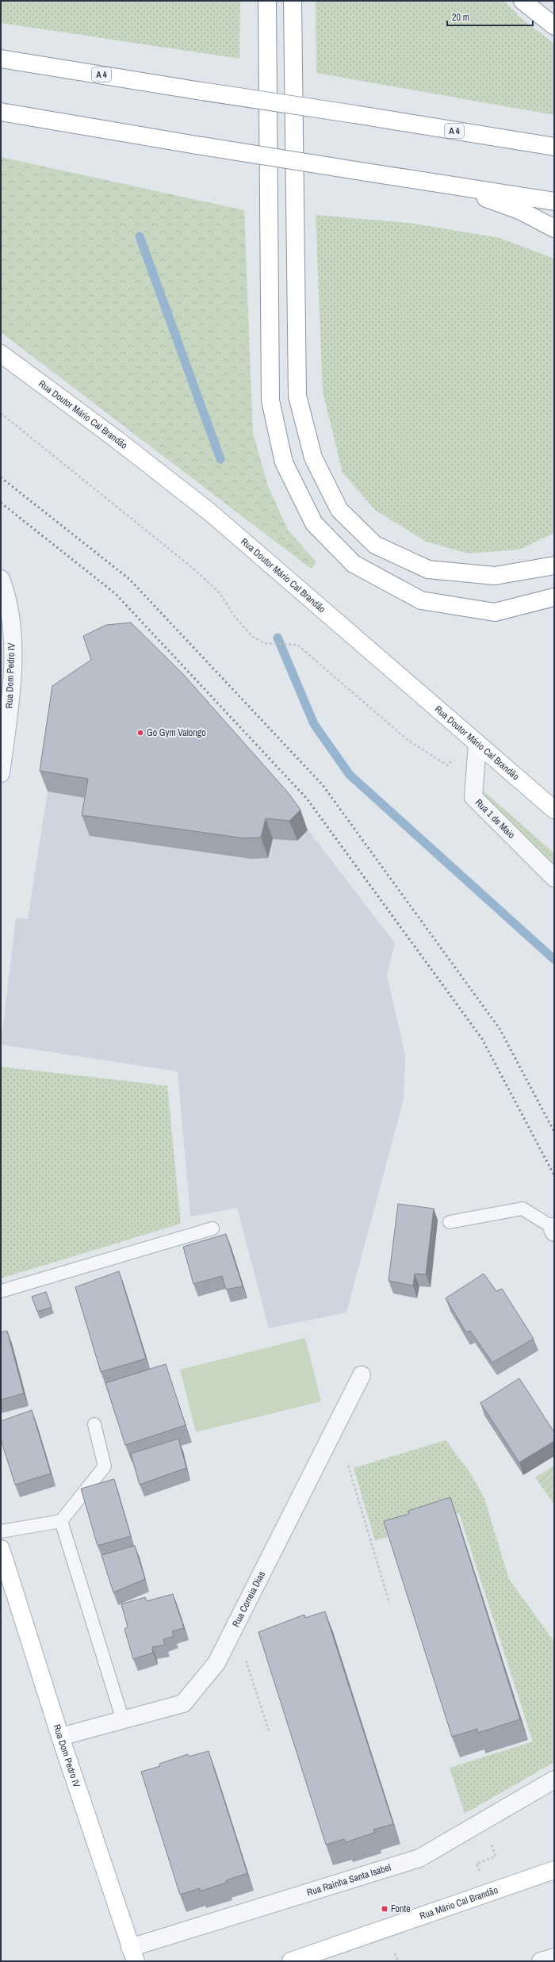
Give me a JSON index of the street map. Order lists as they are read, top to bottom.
{
  "streets": {
    "main road": [
      "A 4",
      "Rua Doutor Mário Cal Brandão",
      "Rua Dom Pedro IV",
      "Rua Mário Cal Brandão"
    ],
    "street": ["Rua 1 de Maio", "Rua Correia Dias", "Rua Rainha Santa Isabel"]
  },
  "crossings": [
    ["Rua Doutor Mário Cal Brandão", "Rua 1 de Maio"],
    ["Rua Dom Pedro IV", "Rua Correia Dias"],
    ["Rua Dom Pedro IV", "Rua Rainha Santa Isabel"]
  ],
  "places": {
    "other": ["Go Gym Valongo"],
    "transit": ["Fonte"]
  },
  "scale_bar": "20 m"
}
